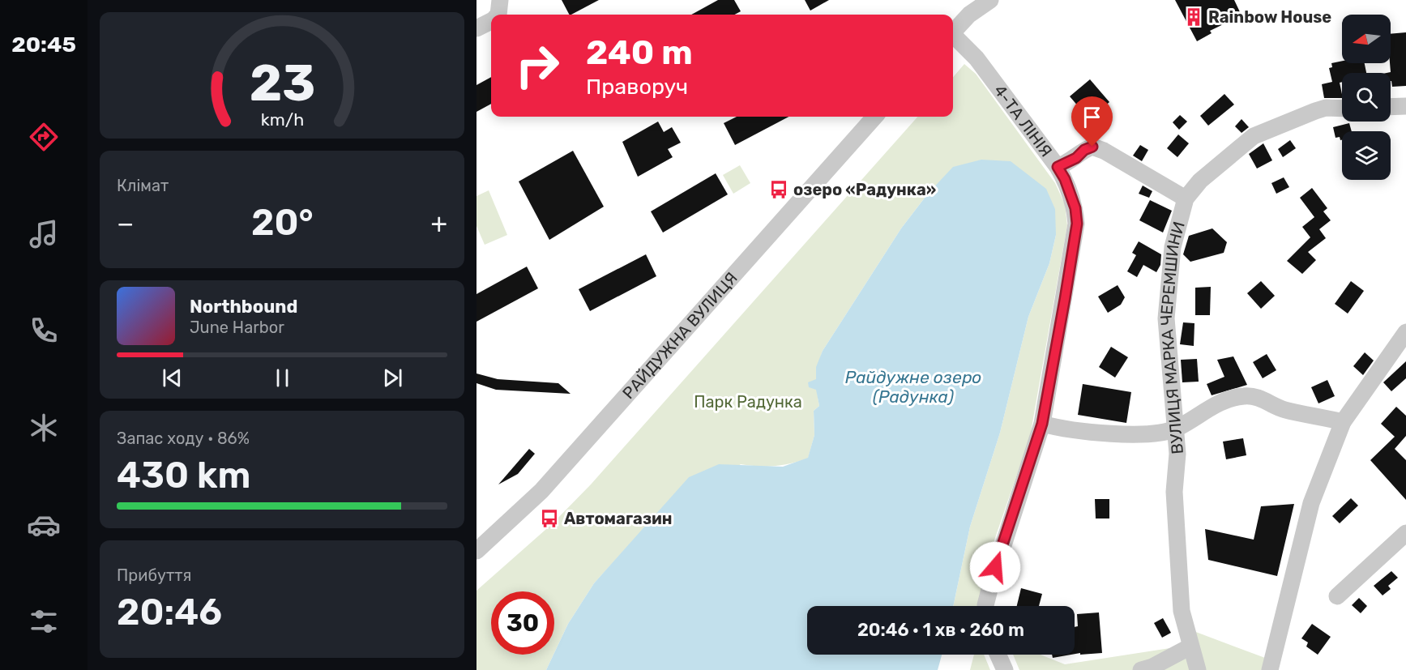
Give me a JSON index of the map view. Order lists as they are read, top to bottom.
{
  "streets": {
    "street": ["4-ТА ЛІНІЯ", "РАЙДУЖНА ВУЛИЦЯ", "ВУЛИЦЯ МАРКА ЧЕРЕМШИНИ"]
  },
  "water": ["Райдужне озеро (Радунка)"],
  "parks": ["Парк Радунка"],
  "places": {
    "building": ["Rainbow House"],
    "bus stop": ["озеро «Радунка»", "Автомагазин"]
  },
  "north": "left",
  "page": {
    "tabs": "20:45",
    "turn": ["240 m", "Праворуч"],
    "tile": [
      "Клімат",
      ["Запас ходу · 86%", "430 km"],
      ["Прибуття", "20:46"]
    ],
    "heat": ["−", "20°", "+"],
    "song": ["Northbound", "June Harbor"],
    "limit": "30",
    "trip": "20:46 · 1 хв · 260 m",
    "gauge": ["23", "km/h"]
  }
}
